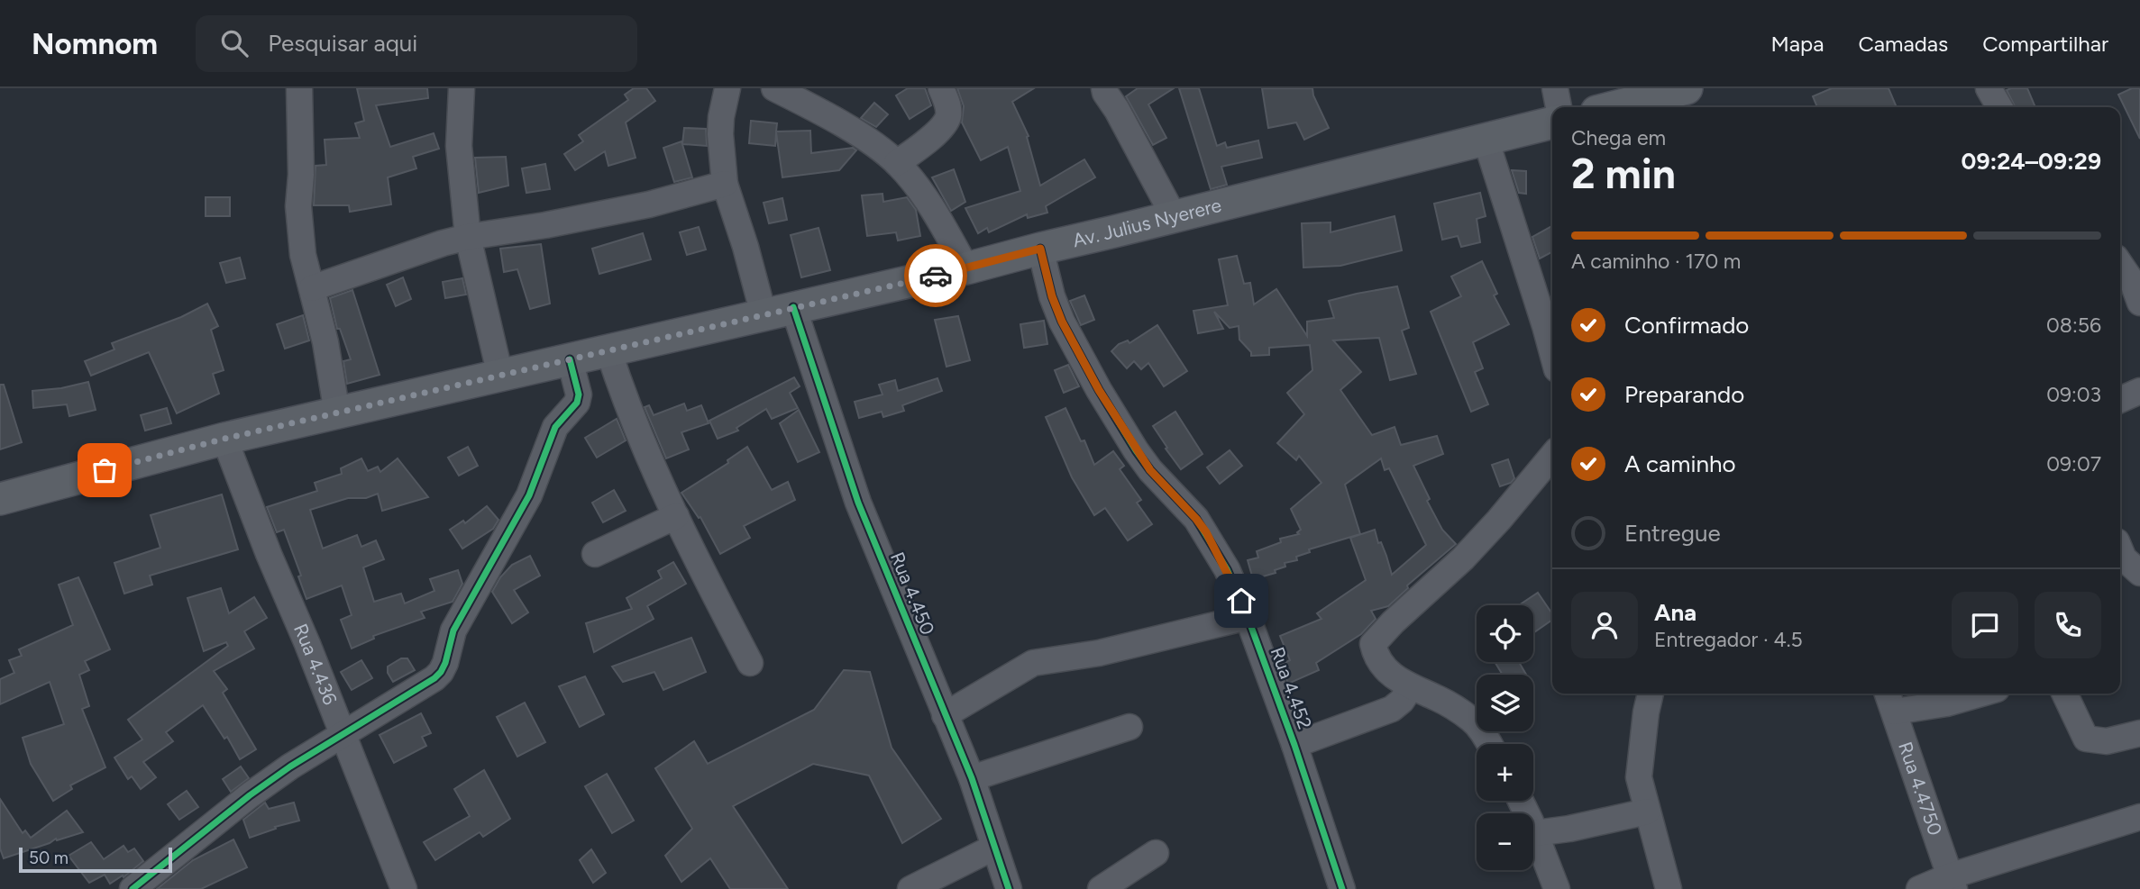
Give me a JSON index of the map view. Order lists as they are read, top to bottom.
{
  "streets": {
    "main road": ["Av. Julius Nyerere"],
    "street": [
      "Rua 4.450",
      "Rua 4.436",
      "Rua 4.452",
      "Rua 4.4750"
    ]
  },
  "crossings": [
    ["Av. Julius Nyerere", "Rua 4.450"],
    ["Av. Julius Nyerere", "Rua 4.436"],
    ["Av. Julius Nyerere", "Rua 4.452"]
  ],
  "scale_bar": "50 m",
  "page": {
    "header": "Nomnom",
    "search": "Pesquisar aqui",
    "nav": ["Mapa", "Camadas", "Compartilhar"],
    "heading": ["2 min", "Chega em", "09:24–09:29"],
    "panel": ["Ana", "Entregador · 4.5"],
    "bar": "A caminho · 170 m",
    "list": [
      ["Confirmado", "08:56"],
      ["Preparando", "09:03"],
      ["A caminho", "09:07"],
      "Entregue"
    ],
    "map_buttons": ["+", "−"],
    "scale": "50 m"
  }
}
